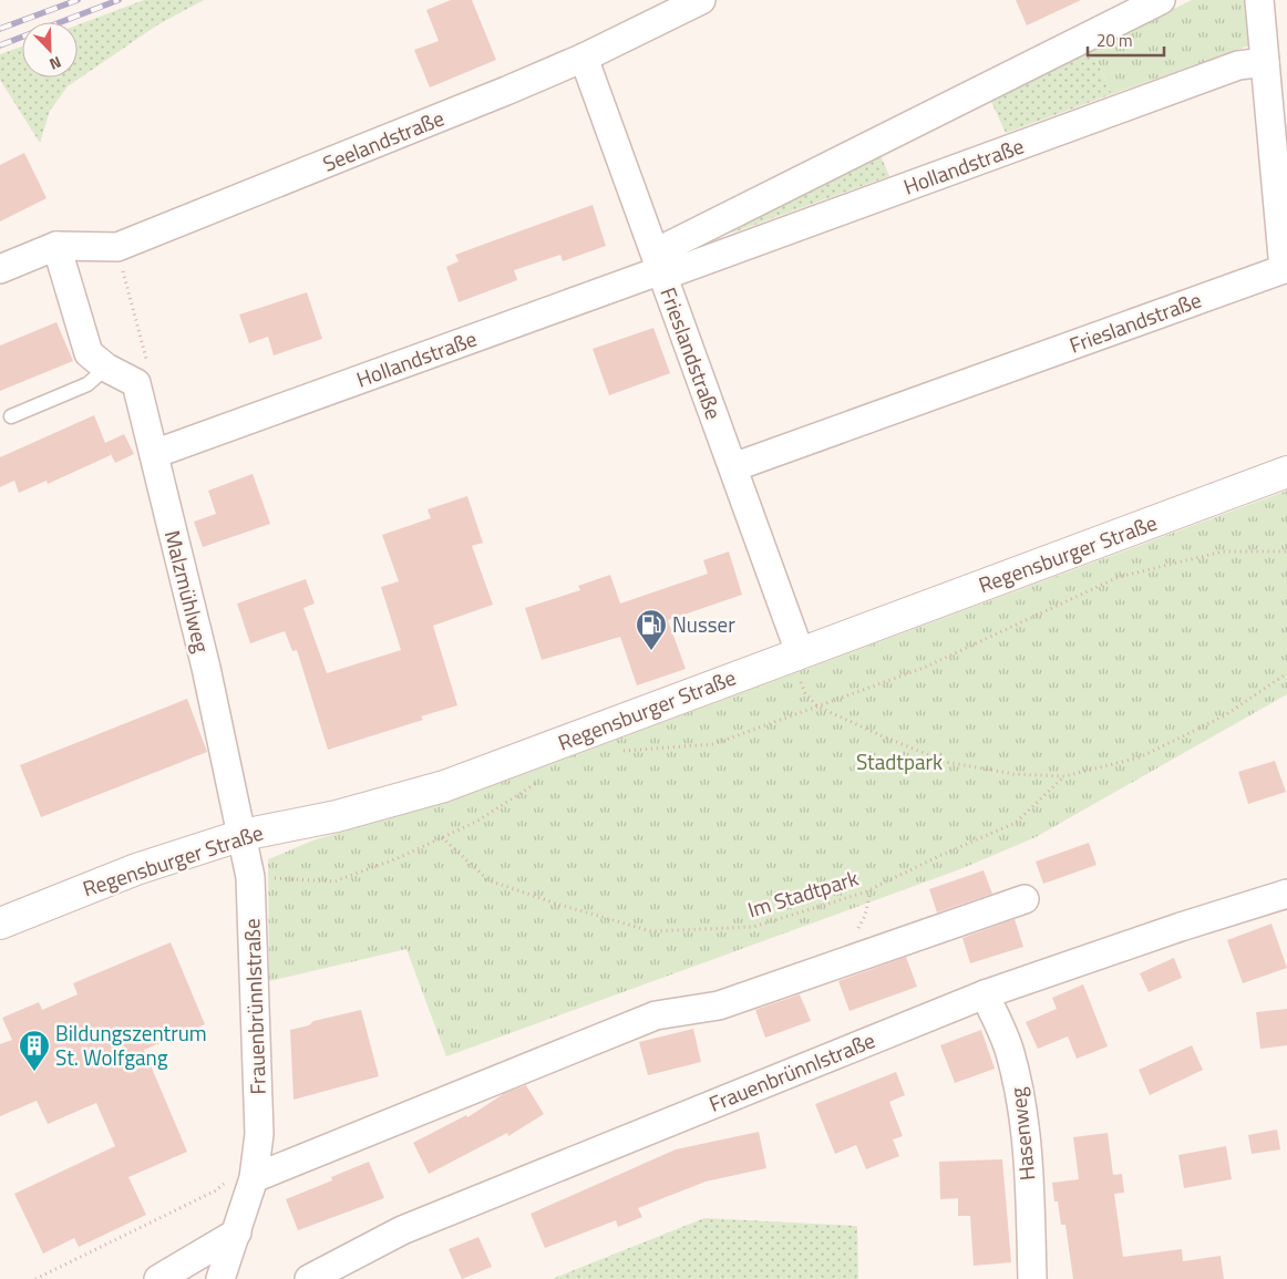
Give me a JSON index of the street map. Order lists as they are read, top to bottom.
{
  "streets": {
    "street": [
      "Seelandstraße",
      "Hollandstraße",
      "Frieslandstraße",
      "Regensburger Straße",
      "Malzmühlweg",
      "Frauenbrünnlstraße",
      "Hasenweg"
    ],
    "path": ["Im Stadtpark"]
  },
  "crossings": [
    ["Seelandstraße", "Malzmühlweg"],
    ["Hollandstraße", "Frieslandstraße"],
    ["Hollandstraße", "Malzmühlweg"],
    ["Frieslandstraße", "Regensburger Straße"],
    ["Regensburger Straße", "Malzmühlweg"],
    ["Regensburger Straße", "Frauenbrünnlstraße"],
    ["Malzmühlweg", "Frauenbrünnlstraße"],
    ["Frauenbrünnlstraße", "Hasenweg"]
  ],
  "parks": ["Stadtpark"],
  "places": {
    "fuel station": ["Nusser"],
    "building": ["Bildungszentrum St. Wolfgang"]
  },
  "scale_bar": "20 m",
  "north": "bottom right"
}
